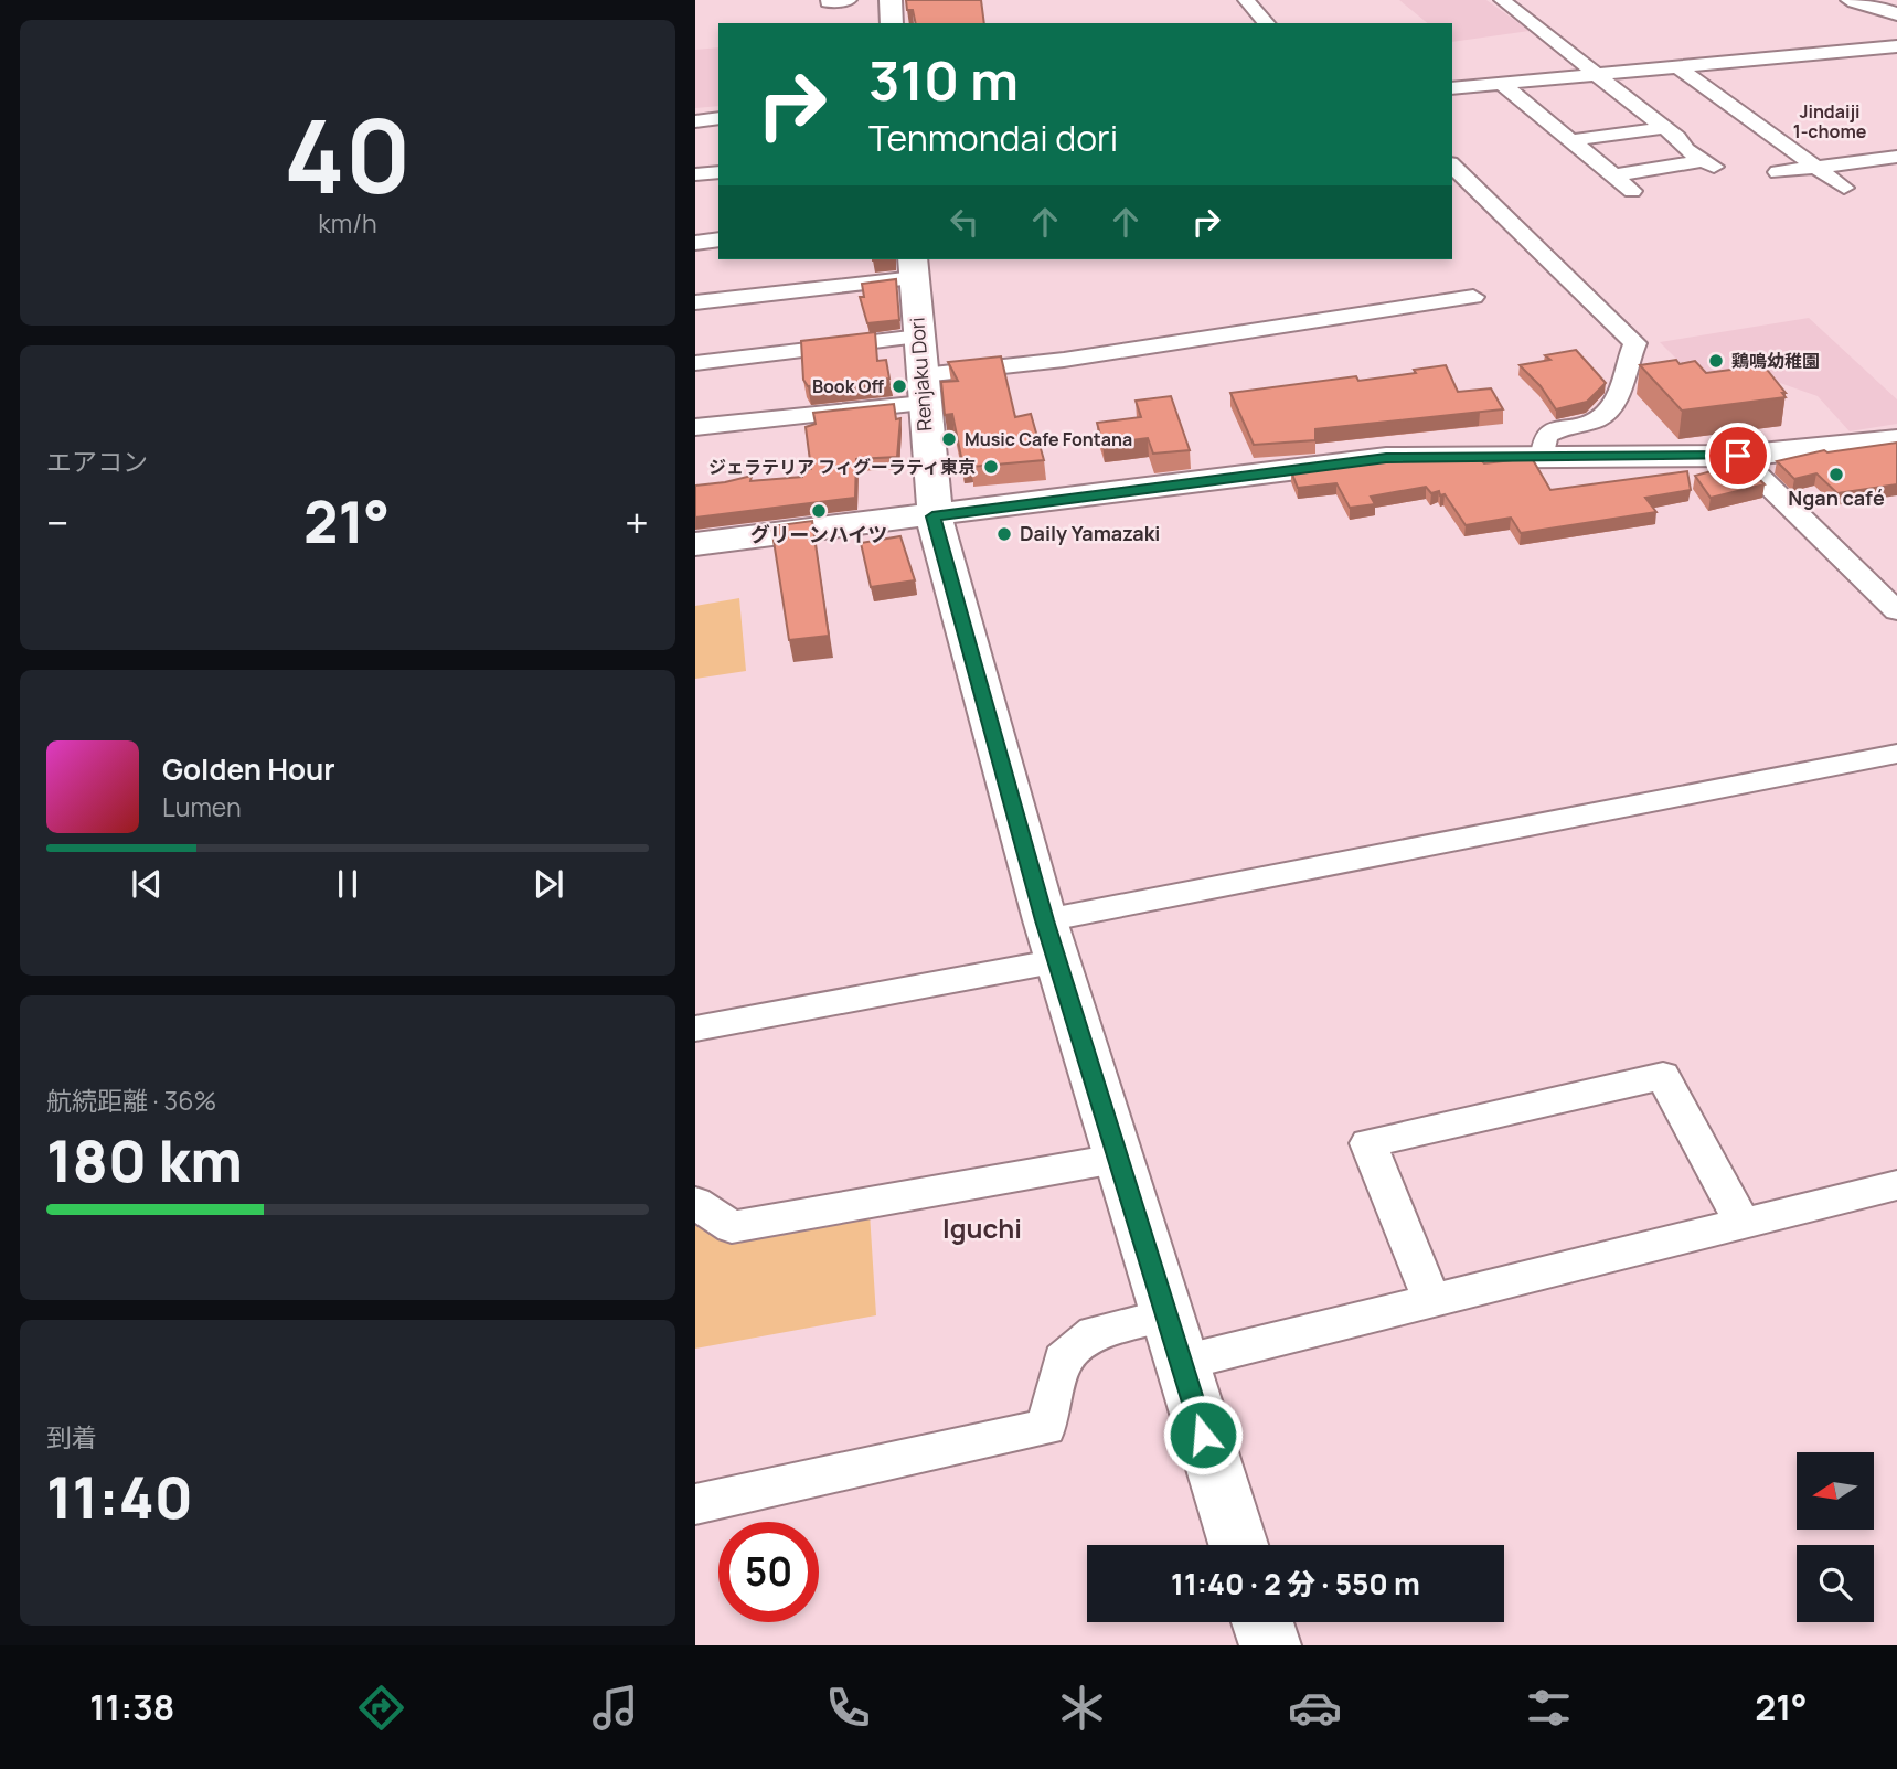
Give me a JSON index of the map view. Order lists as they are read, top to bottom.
{
  "streets": {
    "main road": ["Renjaku Dori"]
  },
  "districts": ["Jindaiji 1-chome", "Iguchi"],
  "places": [
    "鶏鳴幼稚園",
    "Book Off",
    "Music Cafe Fontana",
    "ジェラテリア フィグーラティ東京",
    "Ngan café",
    "グリーンハイツ",
    "Daily Yamazaki"
  ],
  "north": "left",
  "page": {
    "tile": [
      ["40", "km/h"],
      "エアコン",
      ["航続距離 · 36%", "180 km"],
      ["到着", "11:40"]
    ],
    "turn": ["310 m", "Tenmondai dori"],
    "heat": ["−", "21°", "+"],
    "song": ["Golden Hour", "Lumen"],
    "limit": "50",
    "trip": "11:40 · 2 分 · 550 m",
    "tabs": ["11:38", "21°"]
  }
}
